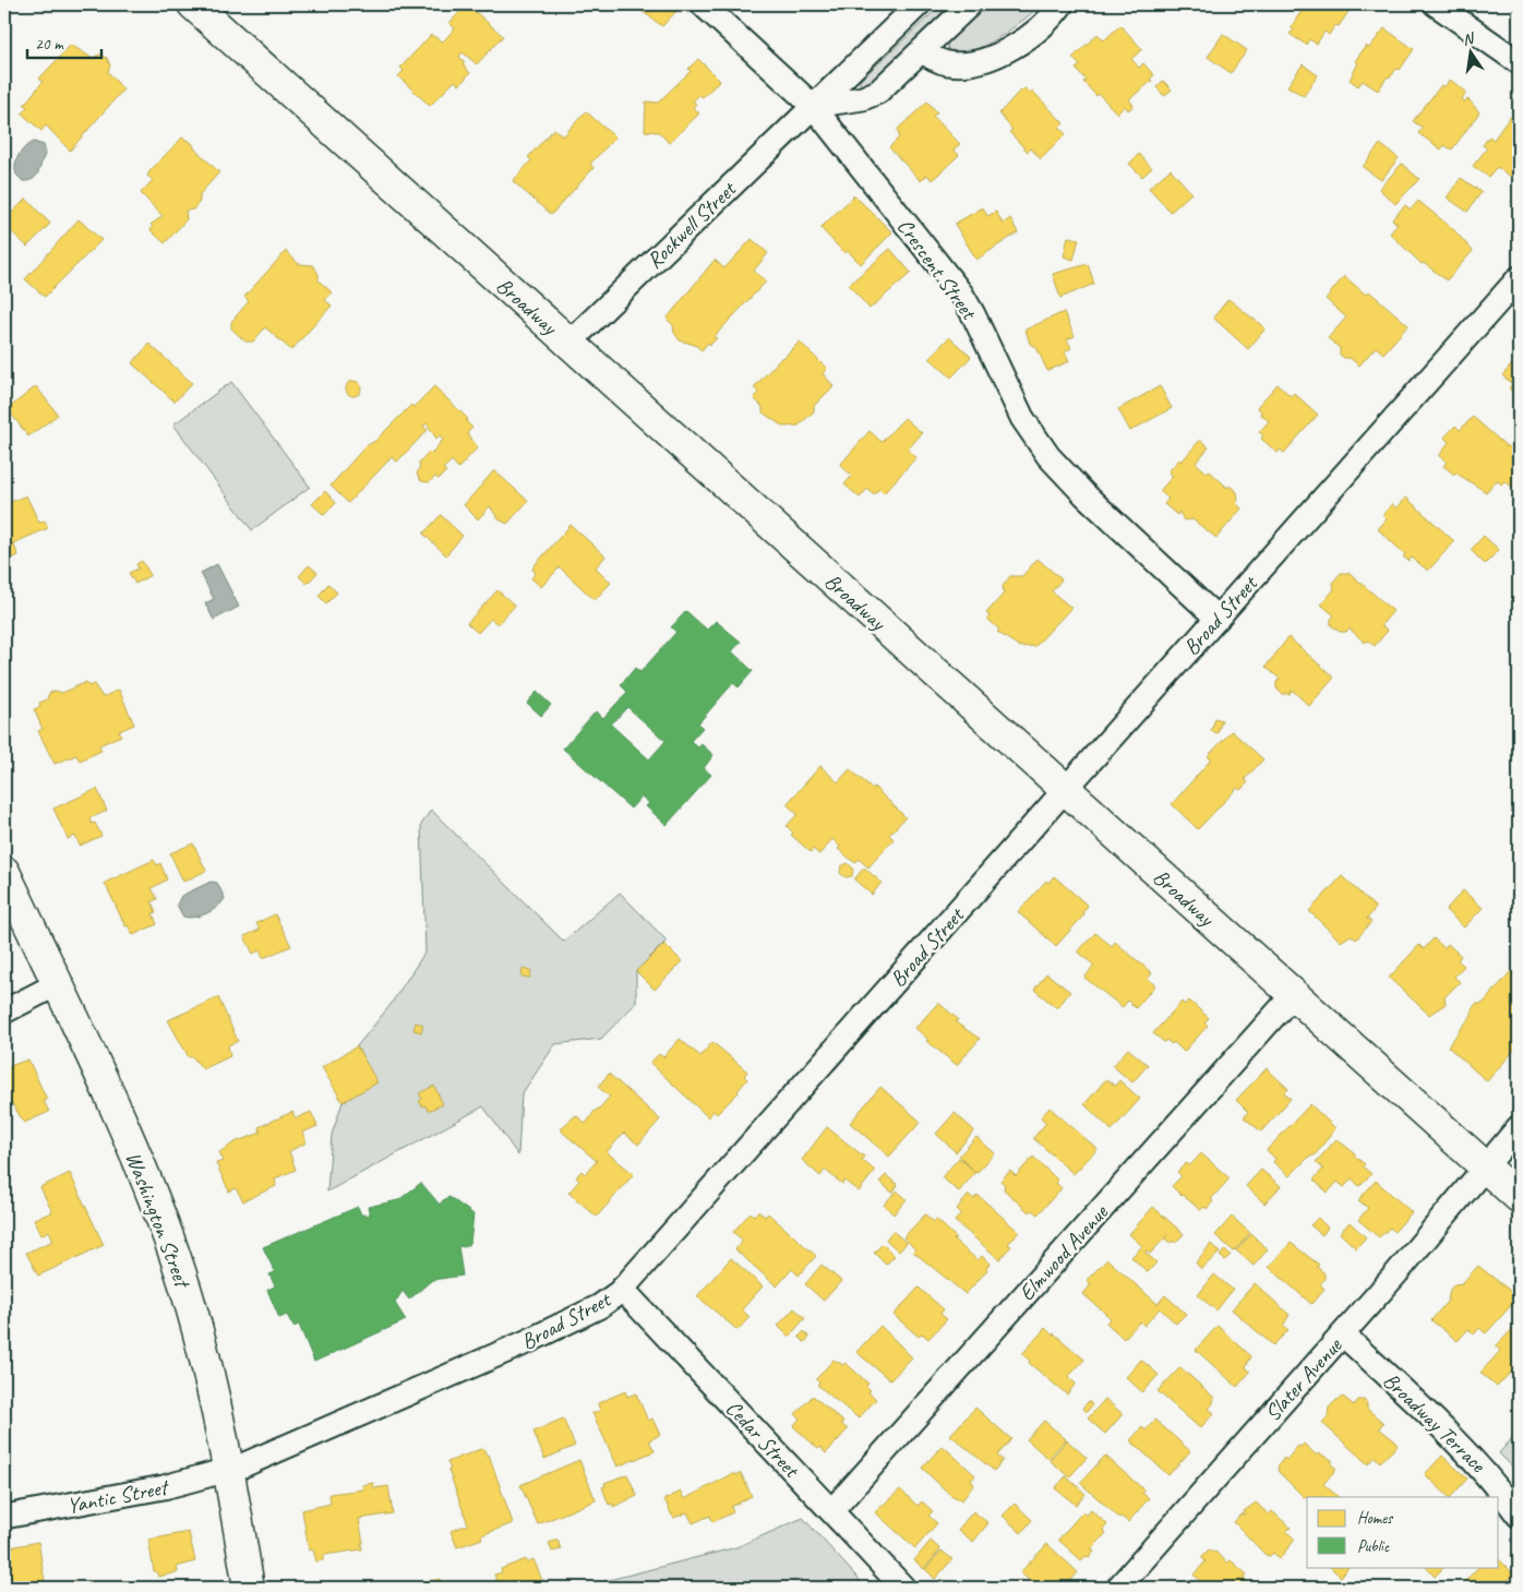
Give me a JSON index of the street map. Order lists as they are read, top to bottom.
{
  "streets": {
    "main road": ["Broadway", "Washington Street"],
    "street": [
      "Rockwell Street",
      "Crescent Street",
      "Broad Street",
      "Elmwood Avenue",
      "Slater Avenue",
      "Broadway Terrace",
      "Cedar Street",
      "Yantic Street"
    ]
  },
  "crossings": [
    ["Rockwell Street", "Crescent Street"],
    ["Rockwell Street", "Broadway"],
    ["Crescent Street", "Broad Street"],
    ["Broadway", "Broad Street"],
    ["Broadway", "Elmwood Avenue"],
    ["Broadway", "Slater Avenue"],
    ["Broad Street", "Washington Street"],
    ["Broad Street", "Cedar Street"],
    ["Broad Street", "Yantic Street"],
    ["Washington Street", "Yantic Street"],
    ["Elmwood Avenue", "Cedar Street"],
    ["Slater Avenue", "Broadway Terrace"]
  ],
  "legend": ["Homes", "Public"],
  "scale_bar": "20 m",
  "north": "top"
}
